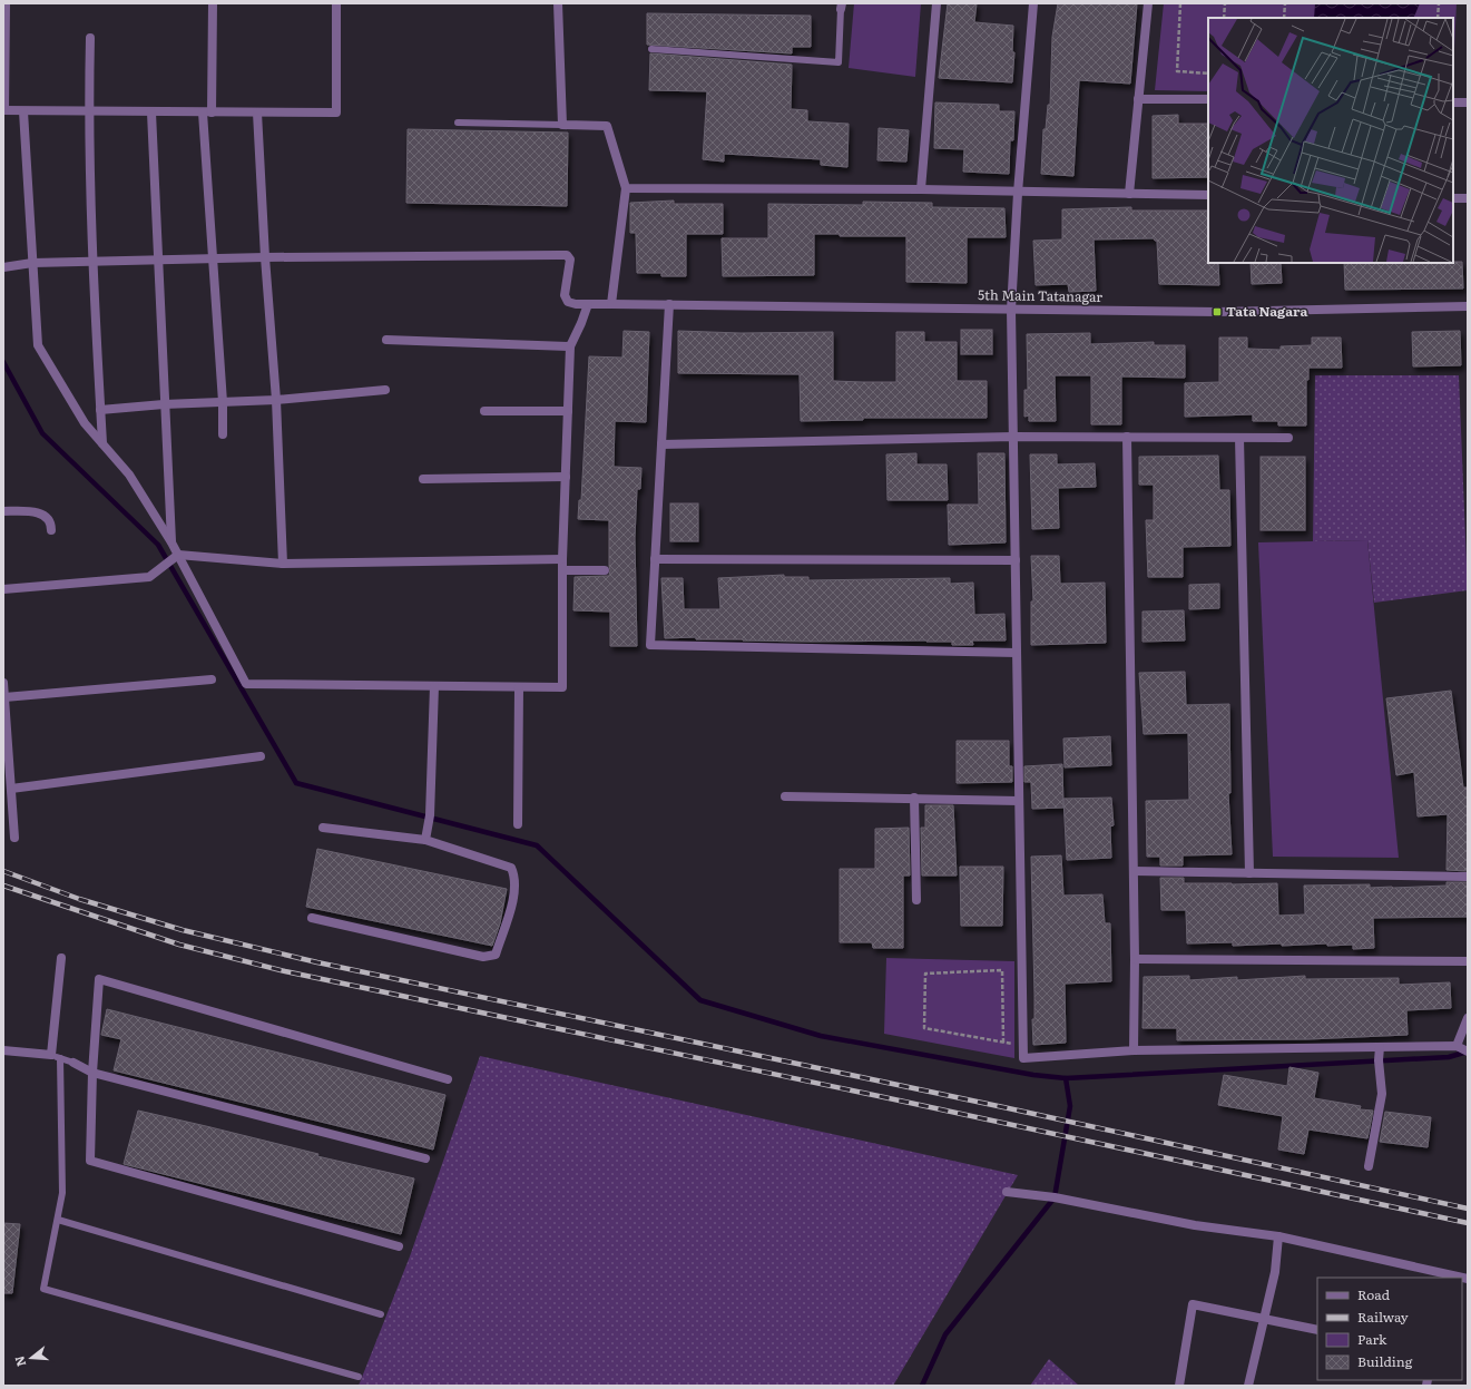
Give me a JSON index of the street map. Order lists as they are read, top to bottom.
{
  "streets": {
    "street": ["5th Main Tatanagar"]
  },
  "places": {
    "transit": ["Tata Nagara"]
  },
  "legend": [
    "Road",
    "Railway",
    "Park",
    "Building"
  ],
  "north": "left"
}
